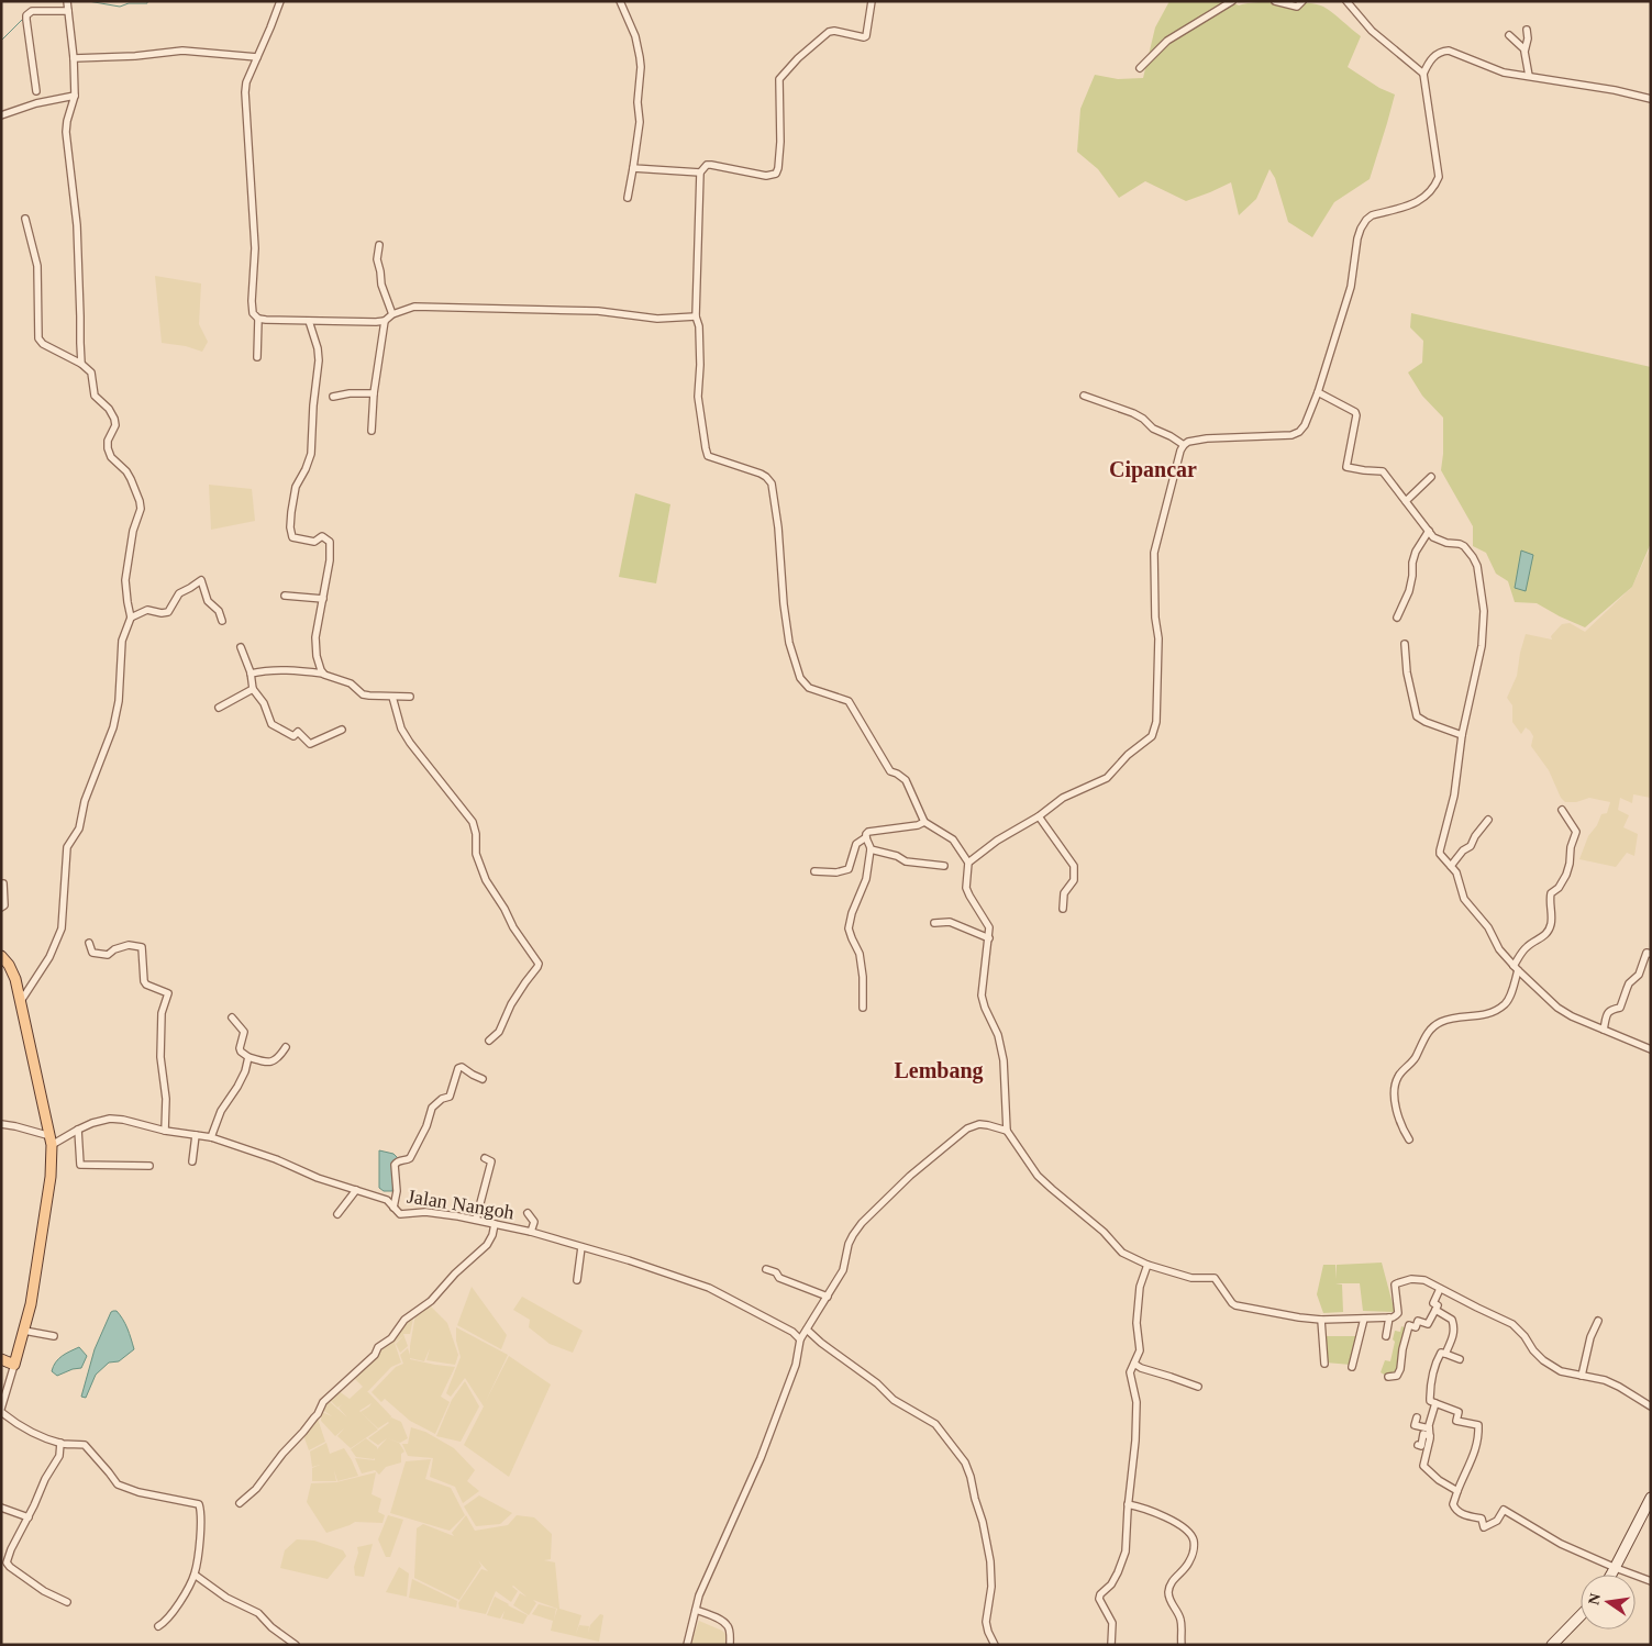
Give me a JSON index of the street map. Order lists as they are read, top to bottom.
{
  "streets": {
    "street": ["Jalan Nangoh"]
  },
  "districts": ["Cipancar", "Lembang"],
  "north": "left"
}
